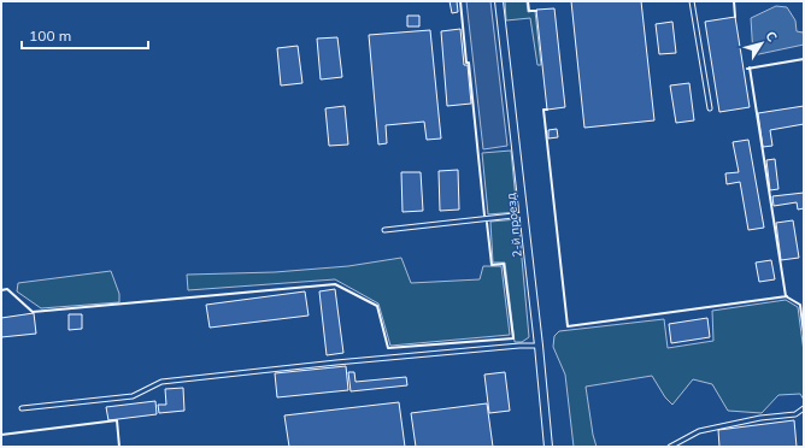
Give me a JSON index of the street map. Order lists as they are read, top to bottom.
{
  "streets": {
    "street": ["2-й проезд"]
  },
  "scale_bar": "100 m",
  "north": "top right"
}
